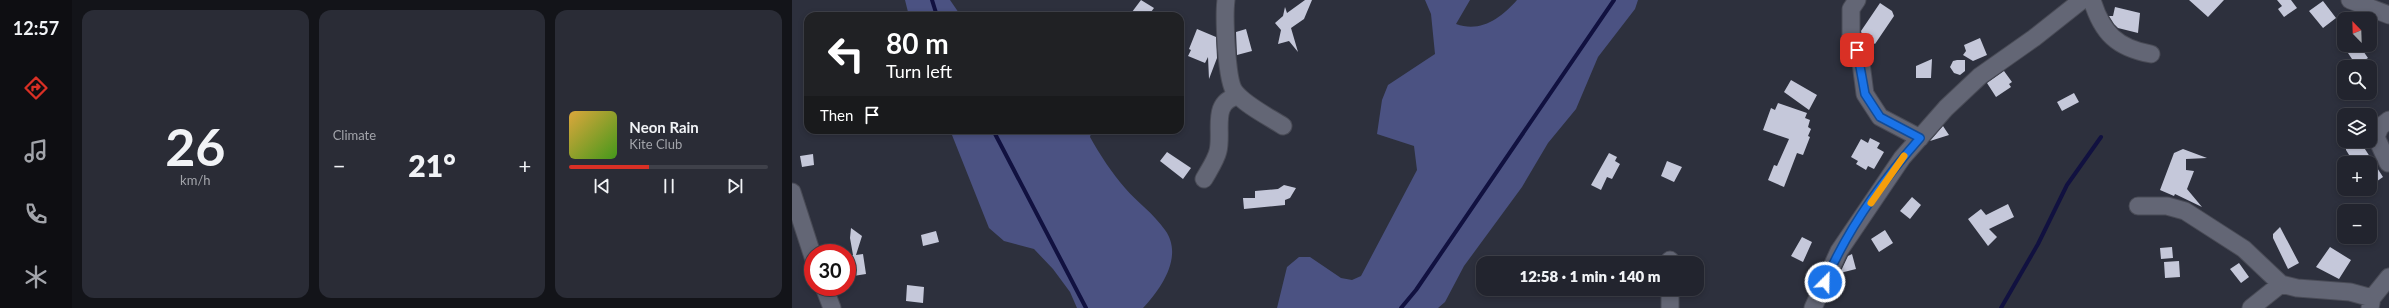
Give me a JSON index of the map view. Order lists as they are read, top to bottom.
{
  "north": "top left",
  "page": {
    "tabs": "12:57",
    "tile": [
      ["26", "km/h"],
      "Climate"
    ],
    "map_buttons": ["+", "−"],
    "turn": ["80 m", "Turn left"],
    "then": "Then",
    "song": ["Neon Rain", "Kite Club"],
    "heat": ["−", "21°", "+"],
    "limit": "30",
    "trip": "12:58 · 1 min · 140 m"
  }
}
